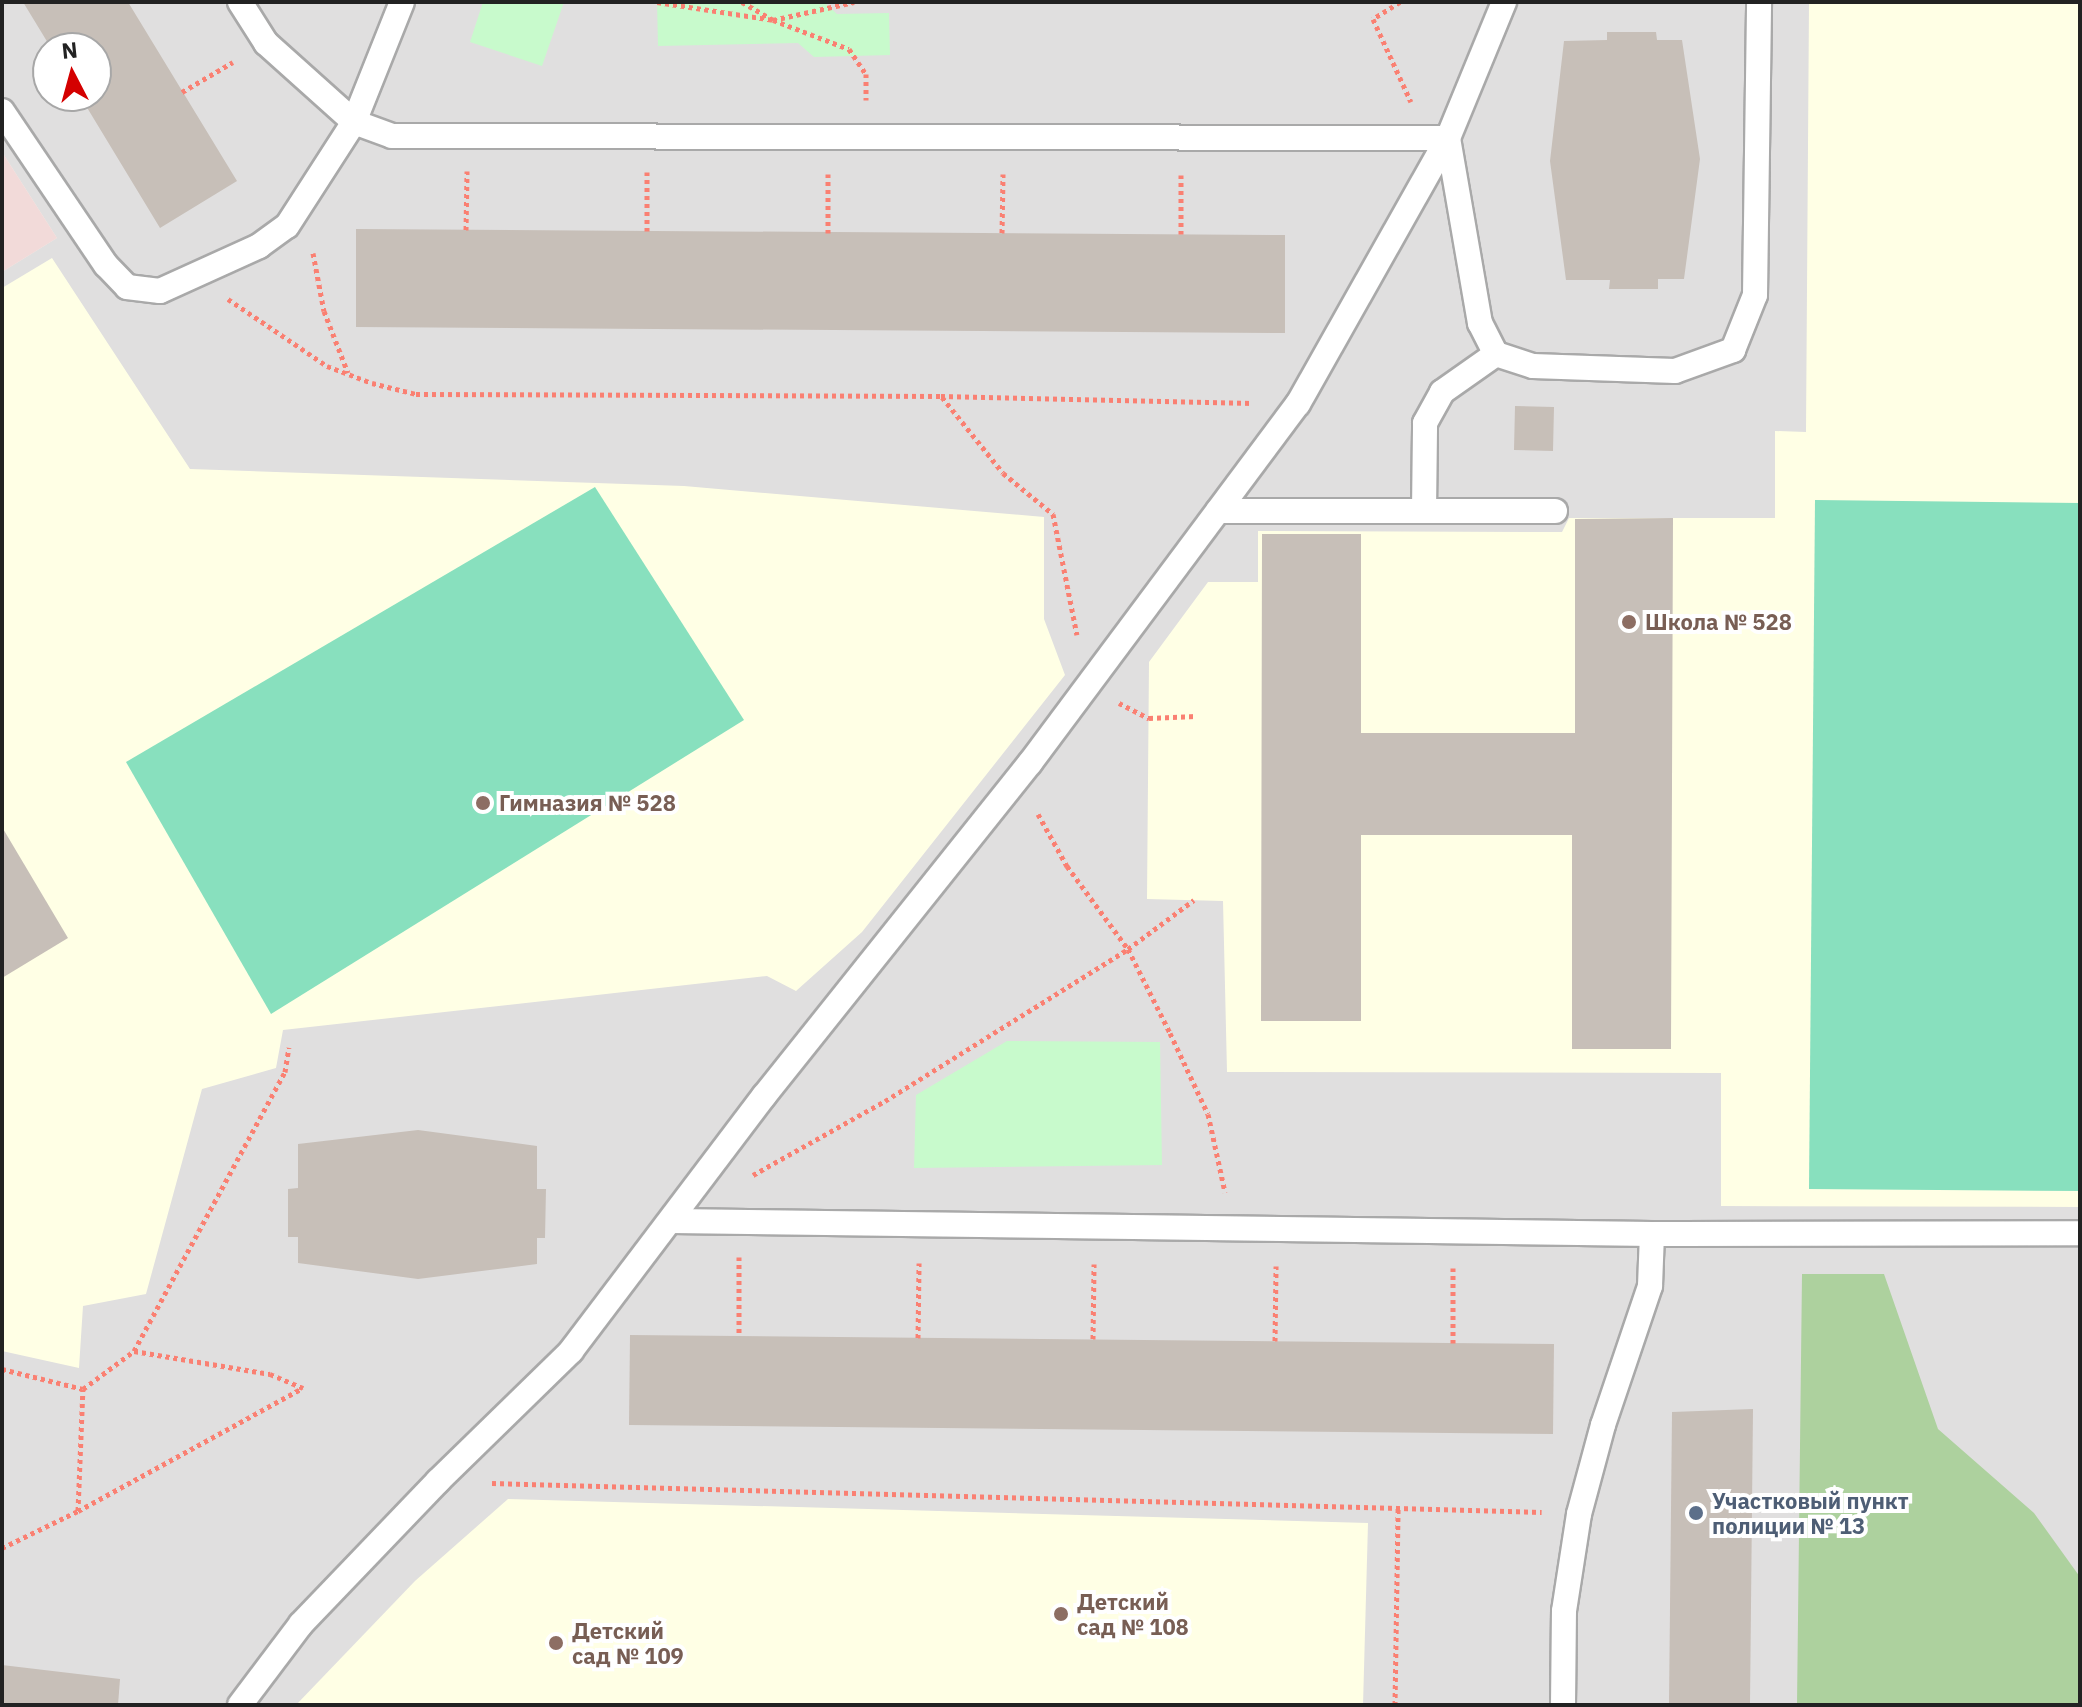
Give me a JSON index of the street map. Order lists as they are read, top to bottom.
{
  "places": [
    "Школа № 528",
    "Гимназия № 528",
    "Участковый пункт полиции № 13",
    "Детский сад № 108",
    "Детский сад № 109"
  ],
  "north": "top"
}
